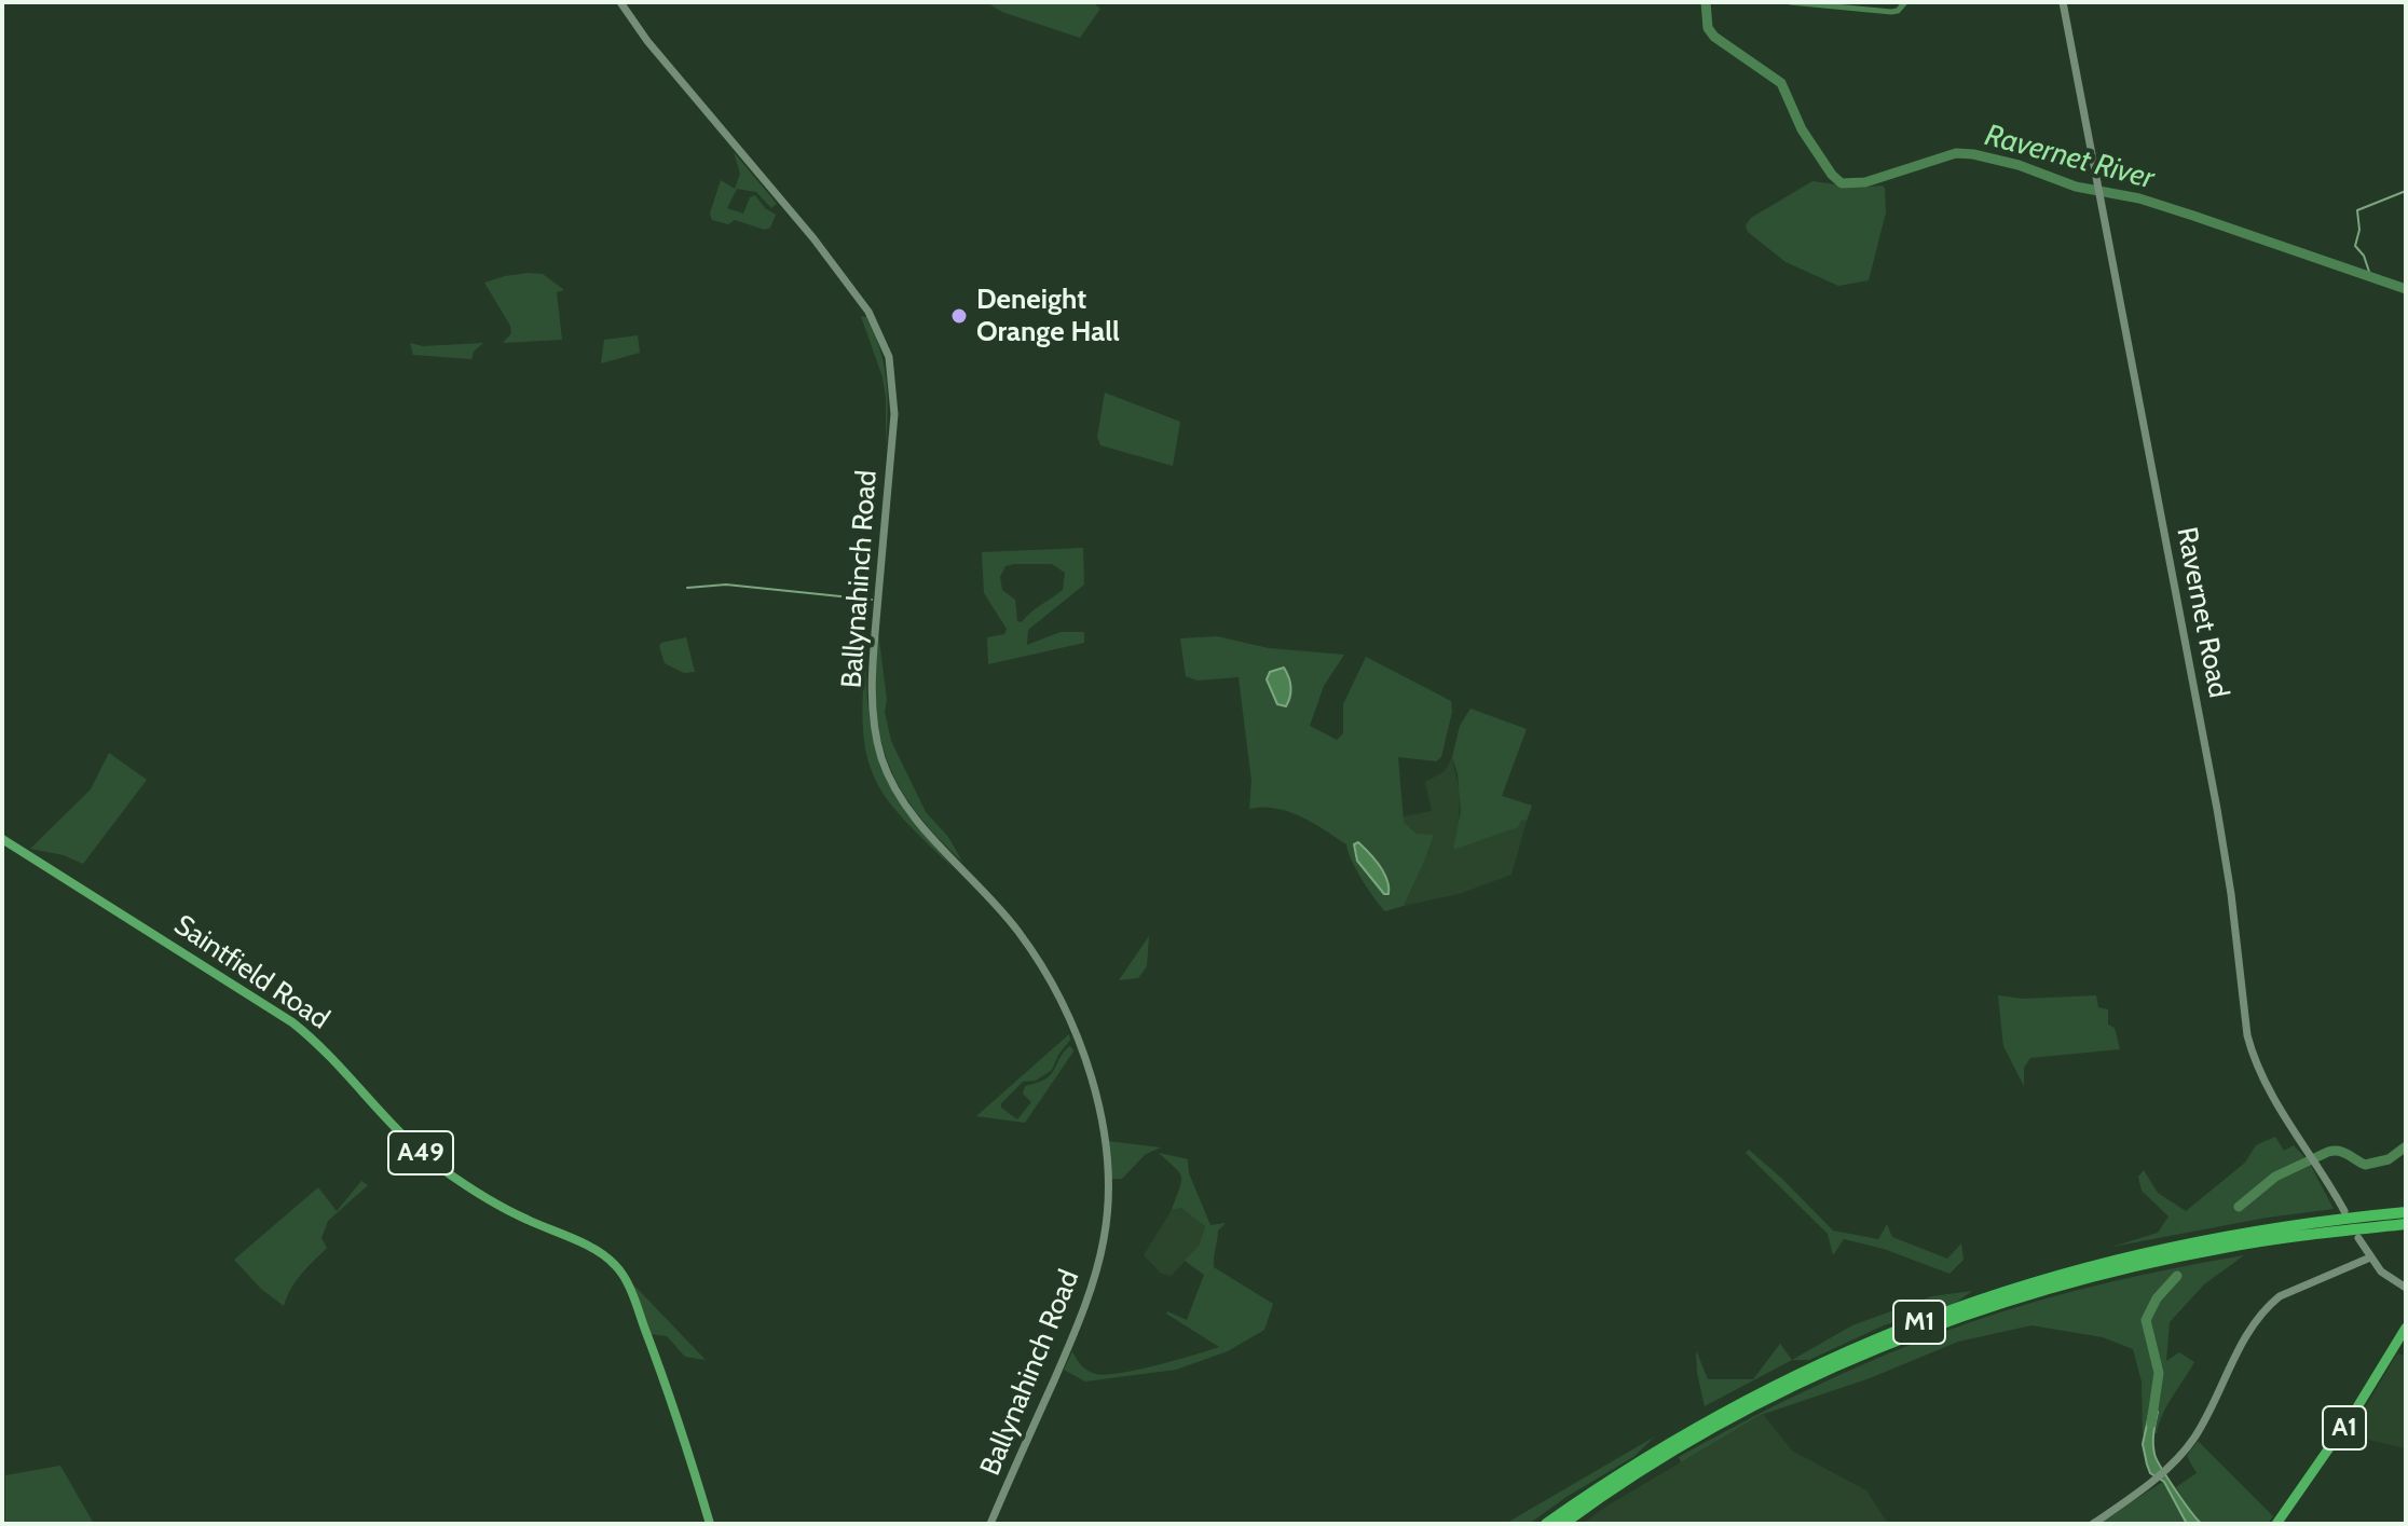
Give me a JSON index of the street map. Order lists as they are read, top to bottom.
{
  "streets": {
    "highway": ["M1", "A1"],
    "main road": ["Saintfield Road", "A49"],
    "street": ["Ballynahinch Road", "Ravernet Road"]
  },
  "water": ["Ravernet River"],
  "places": ["Deneight Orange Hall"]
}
